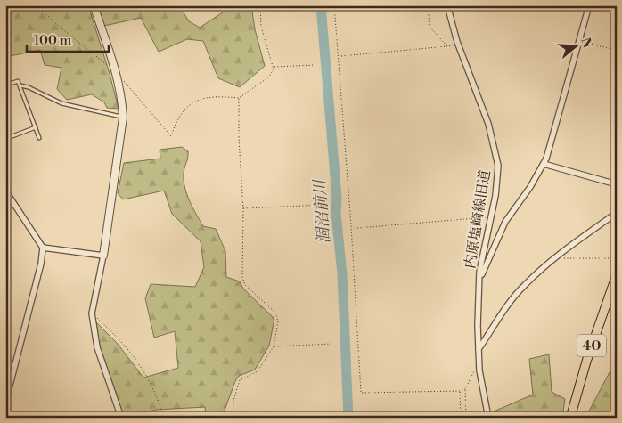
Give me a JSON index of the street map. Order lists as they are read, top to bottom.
{
  "streets": {
    "main road": ["40"],
    "street": ["内原塩崎線旧道"]
  },
  "water": ["涸沼前川"],
  "scale_bar": "100 m",
  "north": "right"
}
